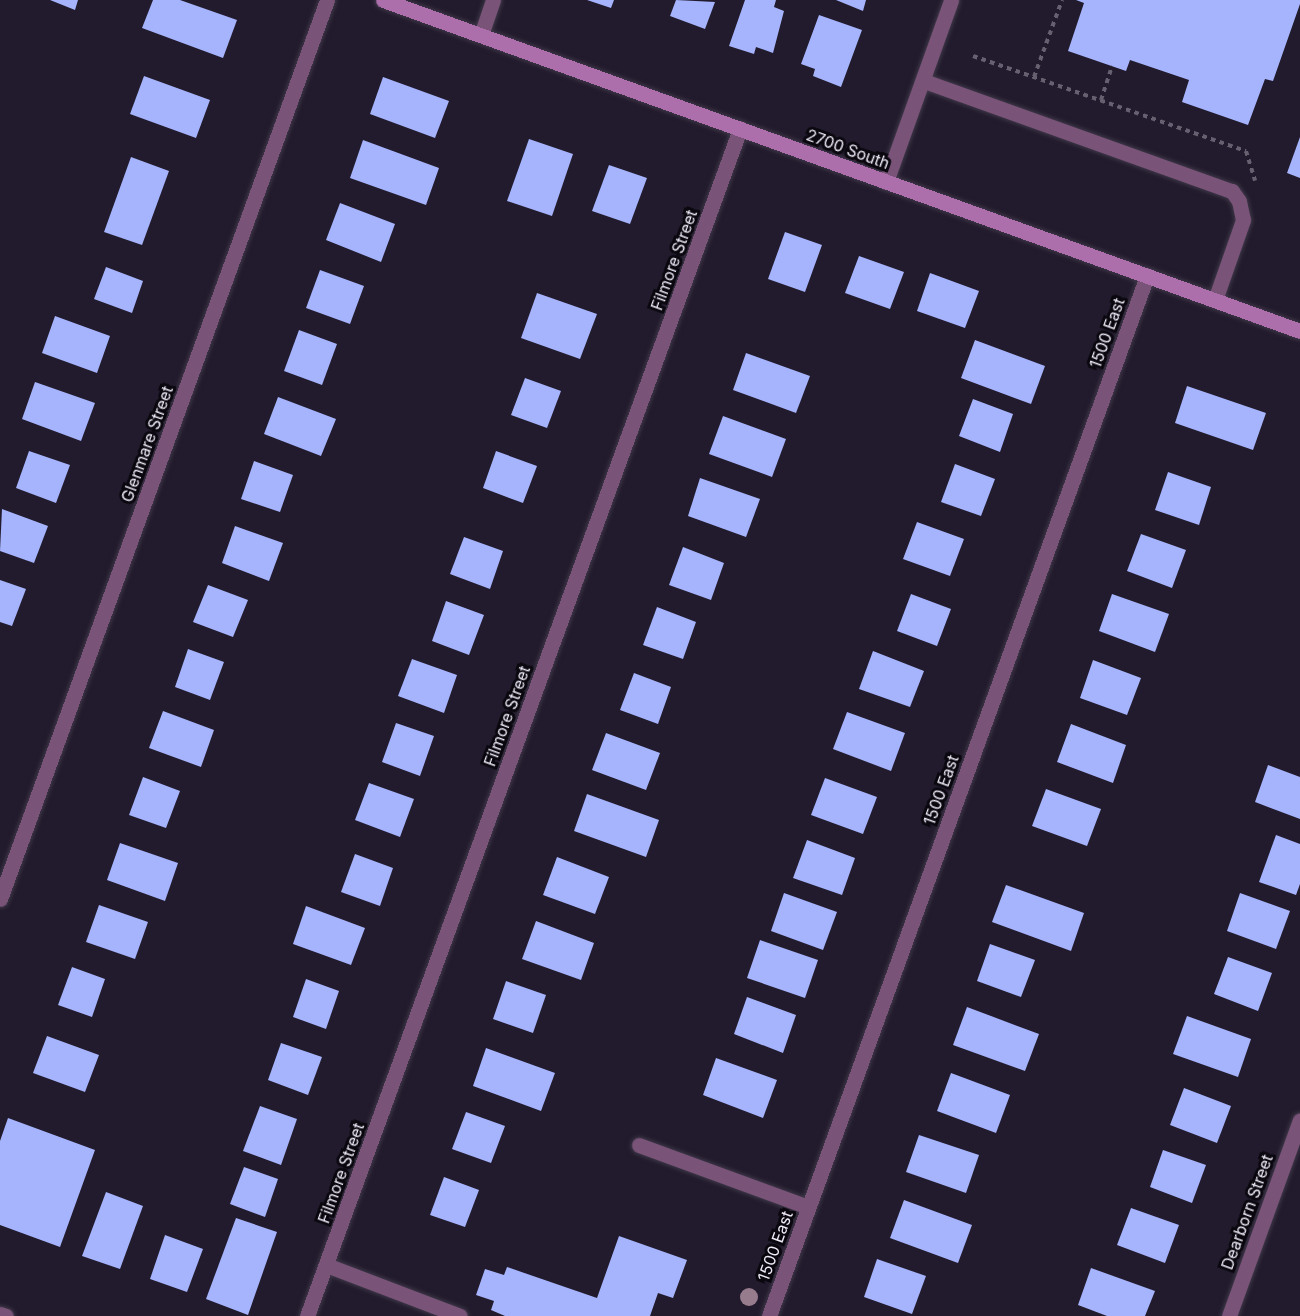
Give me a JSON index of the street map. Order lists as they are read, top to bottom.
{
  "streets": {
    "street": [
      "2700 South",
      "Filmore Street",
      "1500 East",
      "Glenmare Street",
      "Dearborn Street"
    ]
  },
  "crossings": [
    ["2700 South", "Filmore Street"],
    ["2700 South", "1500 East"]
  ]
}
